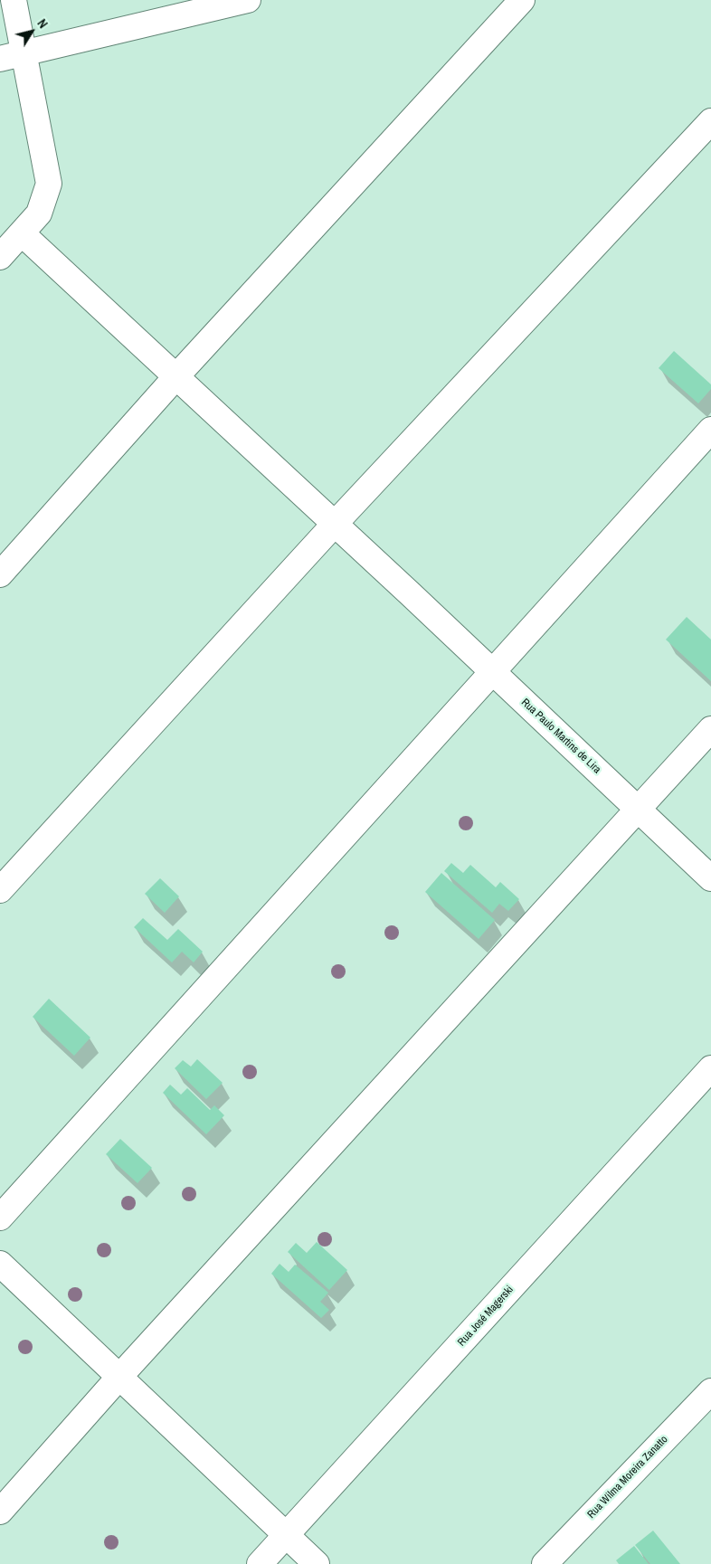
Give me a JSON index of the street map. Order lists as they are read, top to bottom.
{
  "streets": {
    "street": ["Rua Paulo Martins de Lira", "Rua José Magerski", "Rua Wilma Moreira Zanatto"]
  },
  "north": "top right"
}
